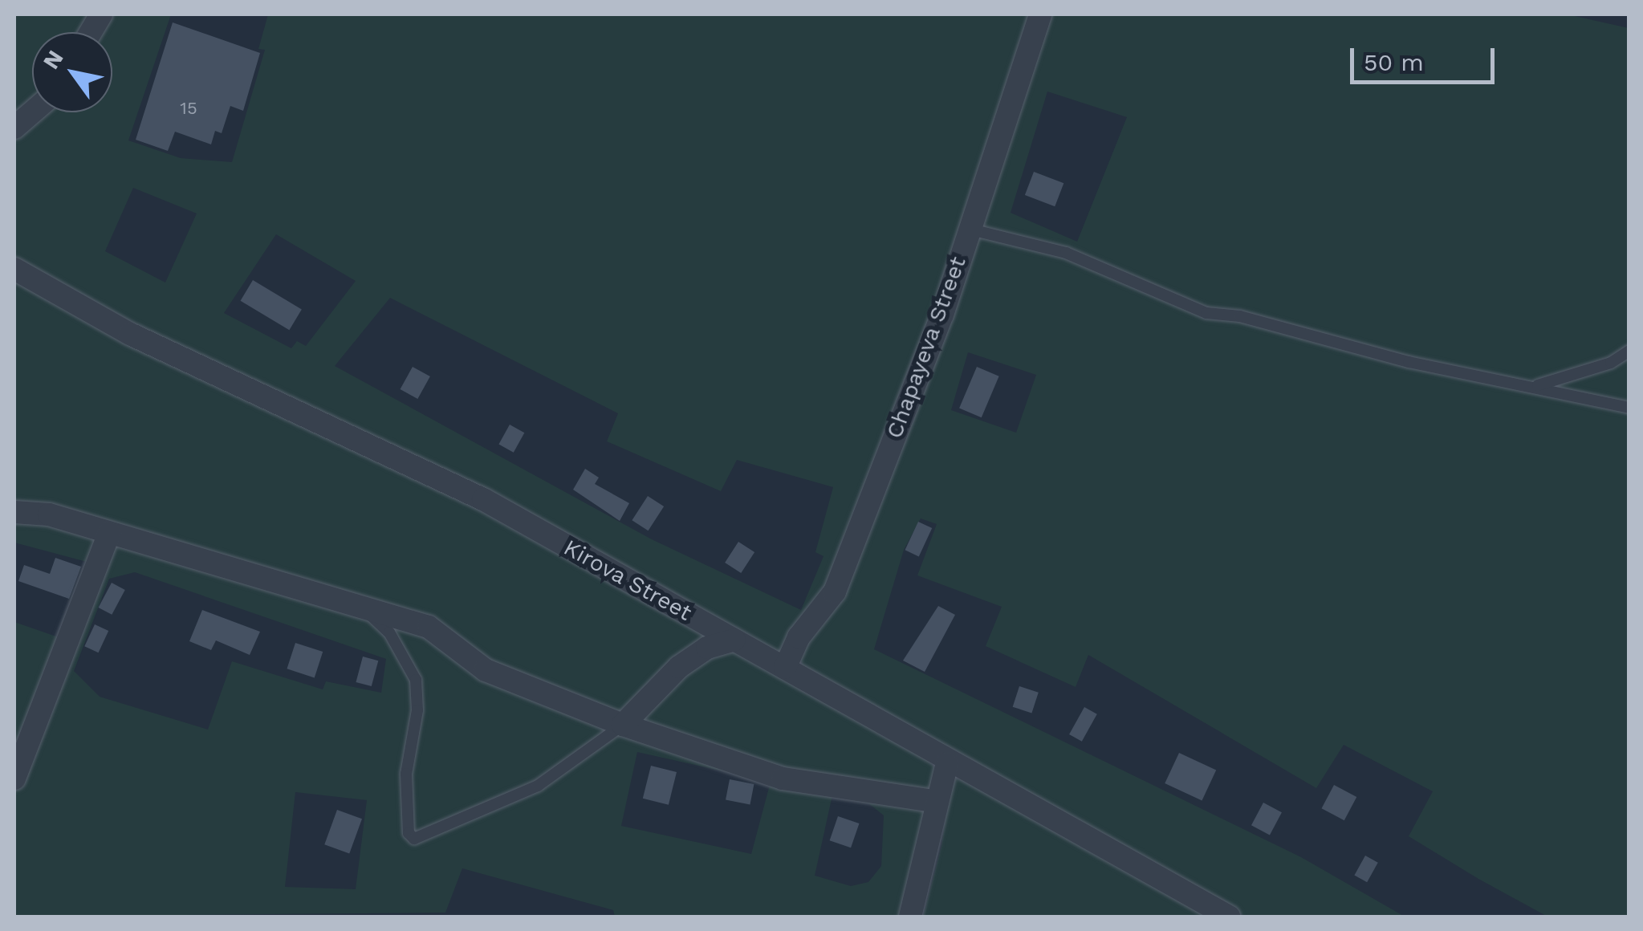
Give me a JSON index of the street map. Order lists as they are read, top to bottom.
{
  "streets": {
    "street": ["Chapayeva Street", "Kirova Street"]
  },
  "crossings": [
    ["Chapayeva Street", "Kirova Street"]
  ],
  "house_numbers": ["15"],
  "scale_bar": "50 m",
  "north": "top left"
}
